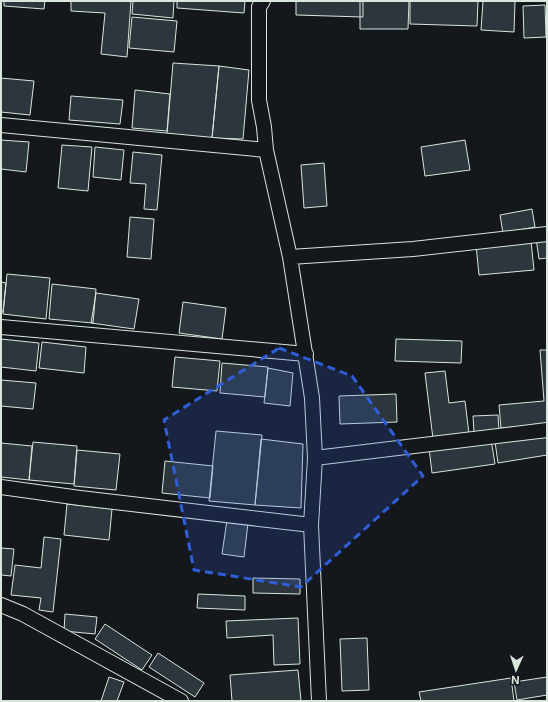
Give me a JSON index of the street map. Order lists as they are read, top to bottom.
{
  "north": "bottom"
}
